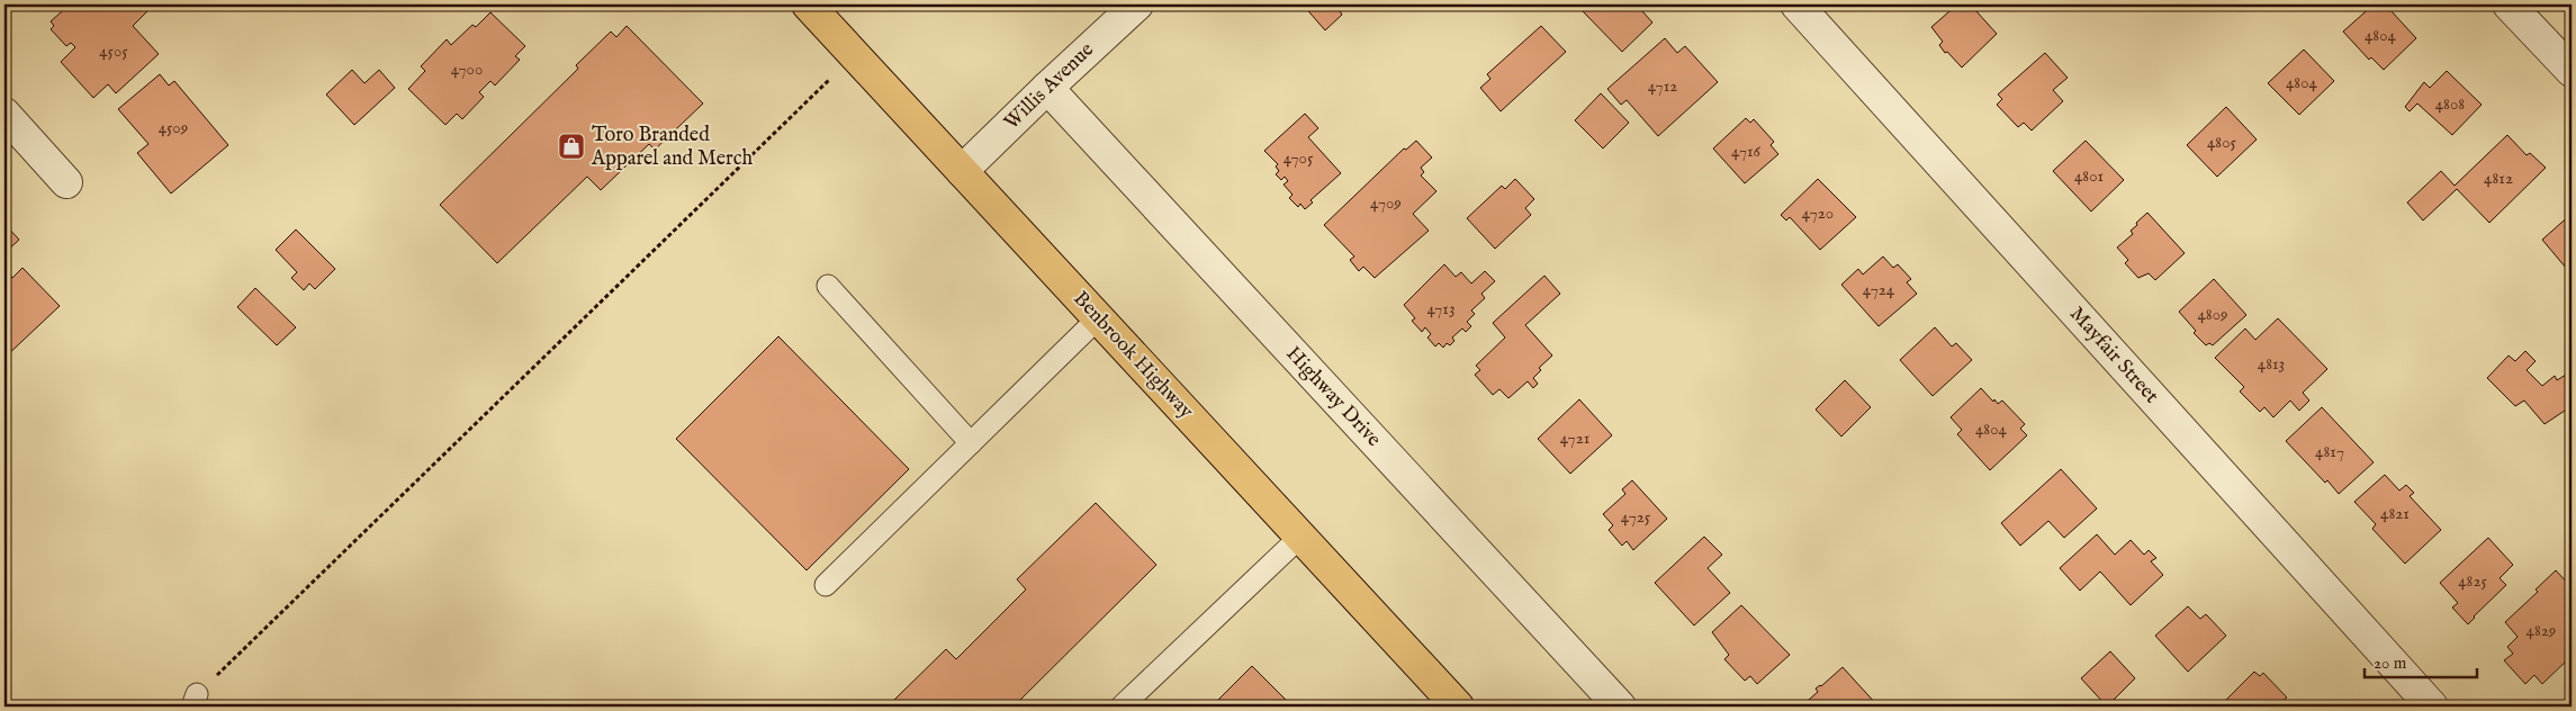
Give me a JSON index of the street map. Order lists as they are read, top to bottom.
{
  "streets": {
    "main road": ["Benbrook Highway"],
    "street": ["Willis Avenue", "Mayfair Street", "Highway Drive"]
  },
  "crossings": [
    ["Willis Avenue", "Benbrook Highway"],
    ["Willis Avenue", "Highway Drive"]
  ],
  "places": {
    "shop": ["Toro Branded Apparel and Merch"]
  },
  "house_numbers": [
    "4804",
    "4505",
    "4700",
    "4804",
    "4712",
    "4808",
    "4509",
    "4805",
    "4716",
    "4705",
    "4801",
    "4812",
    "4709",
    "4720",
    "4724",
    "4713",
    "4809",
    "4813",
    "4804",
    "4721",
    "4817",
    "4821",
    "4725",
    "4825",
    "4829"
  ],
  "scale_bar": "20 m"
}
